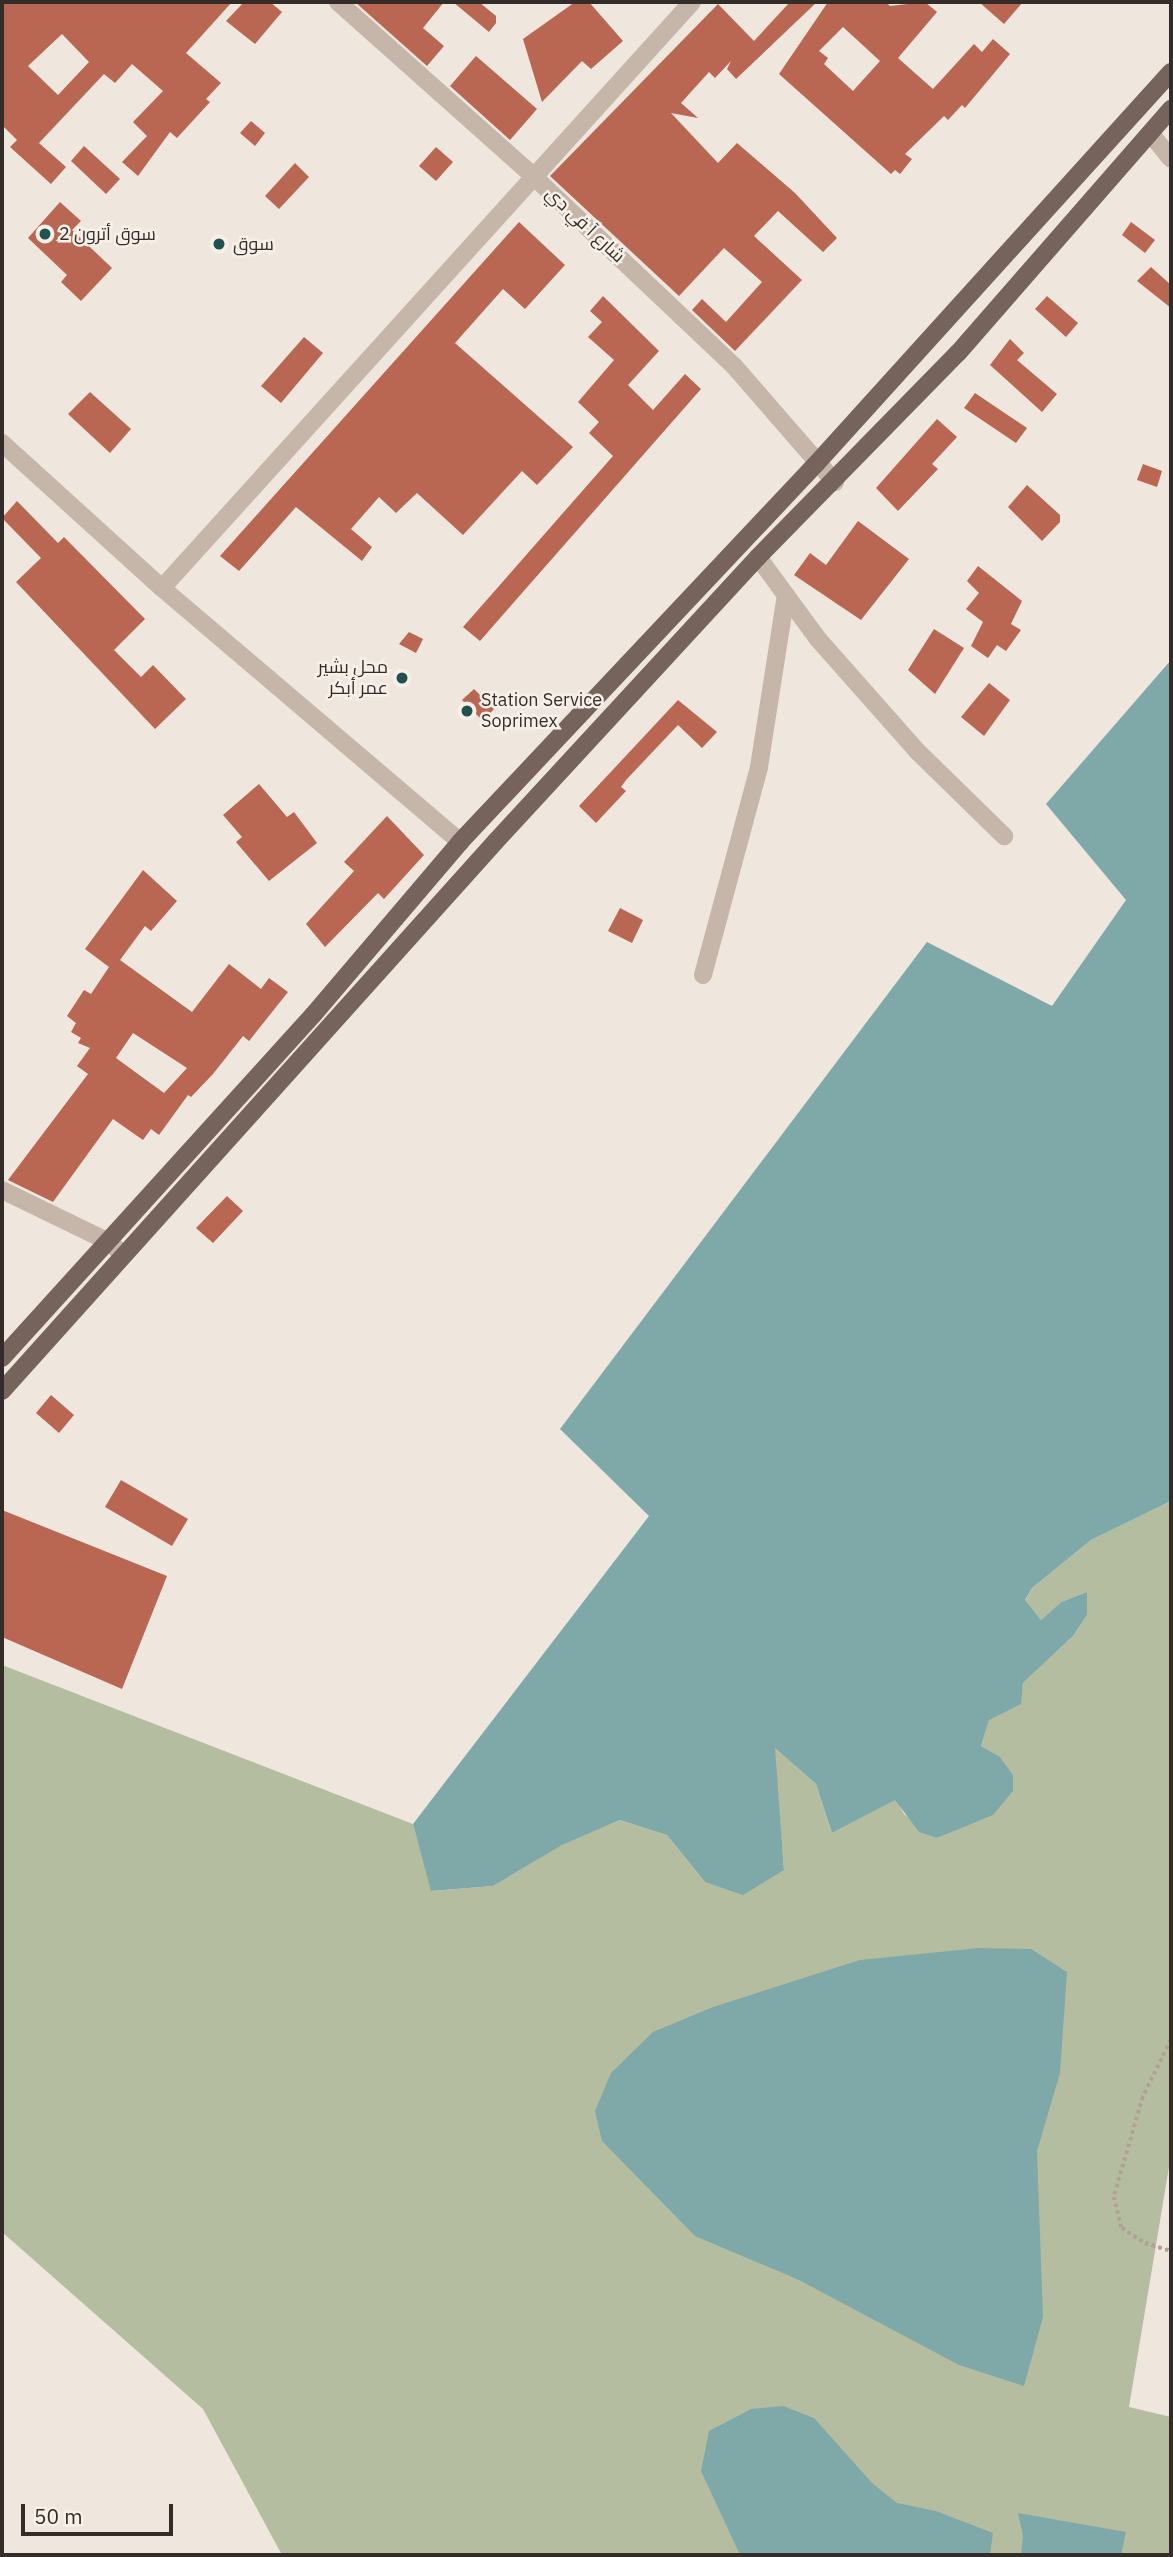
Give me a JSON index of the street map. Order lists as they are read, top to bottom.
{
  "streets": {
    "street": ["شارع آ في دي"]
  },
  "places": [
    "سوق أترون 2",
    "سوق",
    "محل بشير عمر أبكر",
    "Station Service Soprimex"
  ],
  "scale_bar": "50 m"
}
